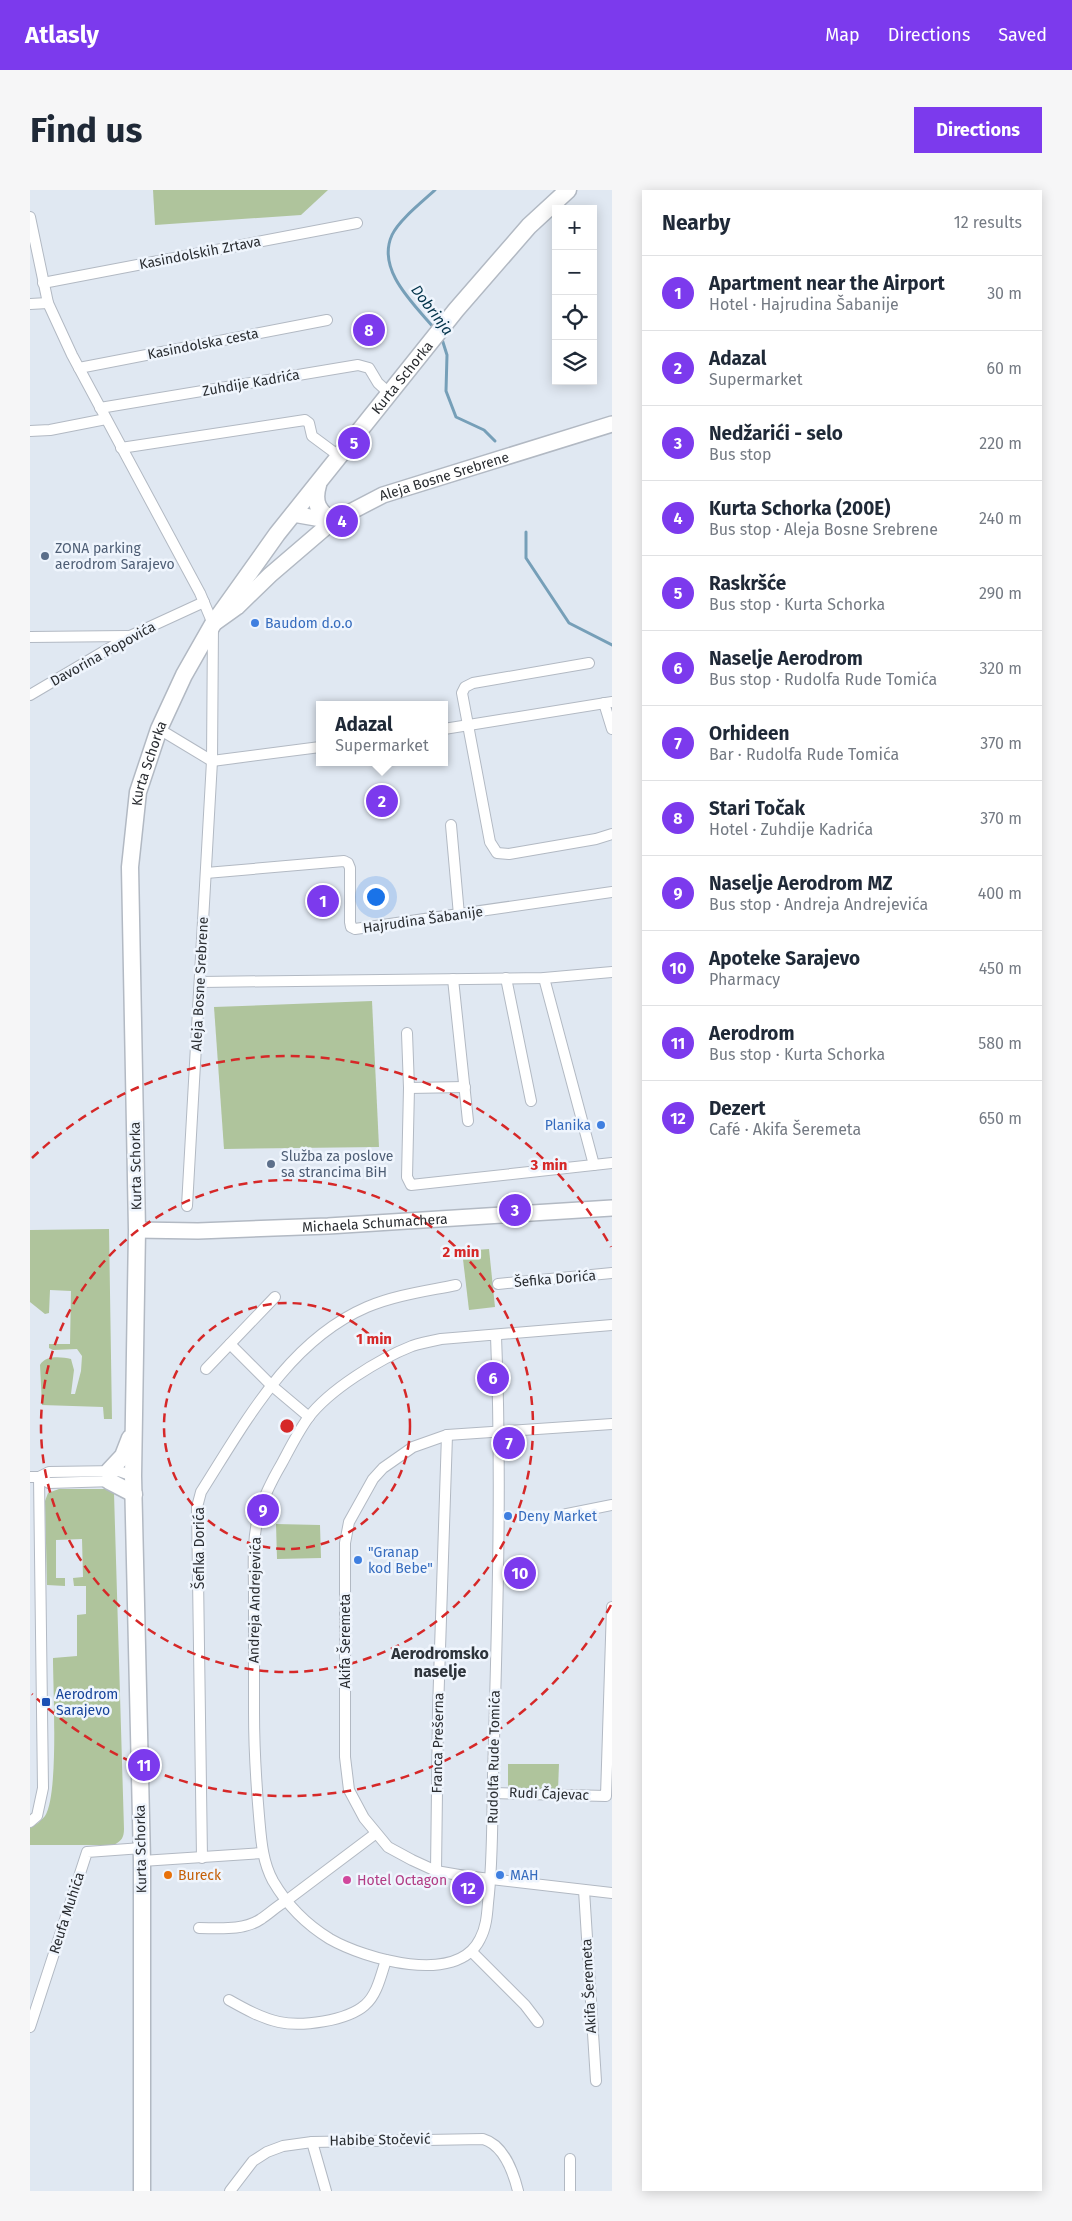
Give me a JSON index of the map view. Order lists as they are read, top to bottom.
{
  "streets": {
    "main road": ["Kurta Schorka"],
    "street": [
      "Kasindolskih Zrtava",
      "Kasindolska cesta",
      "Zuhdije Kadrića",
      "Aleja Bosne Srebrene",
      "Davorina Popovića",
      "Hajrudina Šabanije",
      "Michaela Schumachera",
      "Šefika Dorića",
      "Andreja Andrejevića",
      "Akifa Šeremeta",
      "Franca Prešerna",
      "Rudolfa Rude Tomića",
      "Rudi Čajevac",
      "Reufa Muhića",
      "Habibe Stočević"
    ]
  },
  "crossings": [
    ["Kurta Schorka", "Zuhdije Kadrića"],
    ["Kurta Schorka", "Aleja Bosne Srebrene"],
    ["Kurta Schorka", "Michaela Schumachera"],
    ["Kurta Schorka", "Reufa Muhića"],
    ["Aleja Bosne Srebrene", "Hajrudina Šabanije"],
    ["Andreja Andrejevića", "Rudolfa Rude Tomića"],
    ["Akifa Šeremeta", "Franca Prešerna"],
    ["Akifa Šeremeta", "Rudolfa Rude Tomića"],
    ["Rudolfa Rude Tomića", "Rudi Čajevac"]
  ],
  "districts": ["Aerodromsko naselje"],
  "water": ["Dobrinja"],
  "places": {
    "other": [
      "ZONA parking aerodrom Sarajevo",
      "Baudom d.o.o",
      "Planika",
      "Služba za poslove sa strancima BiH",
      "Deny Market",
      "\"Granap kod Bebe\"",
      "Bureck",
      "MAH",
      "Hotel Octagon"
    ],
    "transit": ["Aerodrom Sarajevo"]
  },
  "page": {
    "header": "Atlasly",
    "nav": ["Map", "Directions", "Saved"],
    "buttons": "Directions",
    "title": "Find us",
    "heading": ["Nearby", "12 results"],
    "map_buttons": ["+", "−"],
    "list": [
      {
        "mark": "1",
        "name": "Apartment near the Airport",
        "note": "Hotel · Hajrudina Šabanije",
        "value": "30 m"
      },
      {
        "mark": "2",
        "name": "Adazal",
        "note": "Supermarket",
        "value": "60 m"
      },
      {
        "mark": "3",
        "name": "Nedžarići - selo",
        "note": "Bus stop",
        "value": "220 m"
      },
      {
        "mark": "4",
        "name": "Kurta Schorka (200E)",
        "note": "Bus stop · Aleja Bosne Srebrene",
        "value": "240 m"
      },
      {
        "mark": "5",
        "name": "Raskršće",
        "note": "Bus stop · Kurta Schorka",
        "value": "290 m"
      },
      {
        "mark": "6",
        "name": "Naselje Aerodrom",
        "note": "Bus stop · Rudolfa Rude Tomića",
        "value": "320 m"
      },
      {
        "mark": "7",
        "name": "Orhideen",
        "note": "Bar · Rudolfa Rude Tomića",
        "value": "370 m"
      },
      {
        "mark": "8",
        "name": "Stari Točak",
        "note": "Hotel · Zuhdije Kadrića",
        "value": "370 m"
      },
      {
        "mark": "9",
        "name": "Naselje Aerodrom MZ",
        "note": "Bus stop · Andreja Andrejevića",
        "value": "400 m"
      },
      {
        "mark": "10",
        "name": "Apoteke Sarajevo",
        "note": "Pharmacy",
        "value": "450 m"
      },
      {
        "mark": "11",
        "name": "Aerodrom",
        "note": "Bus stop · Kurta Schorka",
        "value": "580 m"
      },
      {
        "mark": "12",
        "name": "Dezert",
        "note": "Café · Akifa Šeremeta",
        "value": "650 m"
      }
    ],
    "pins": [
      "8",
      "5",
      "4",
      "2",
      "1",
      "3",
      "6",
      "7",
      "9",
      "10",
      "11",
      "12"
    ],
    "popup": ["Adazal", "Supermarket"]
  },
  "rings": ["3 min", "2 min", "1 min"]
}
